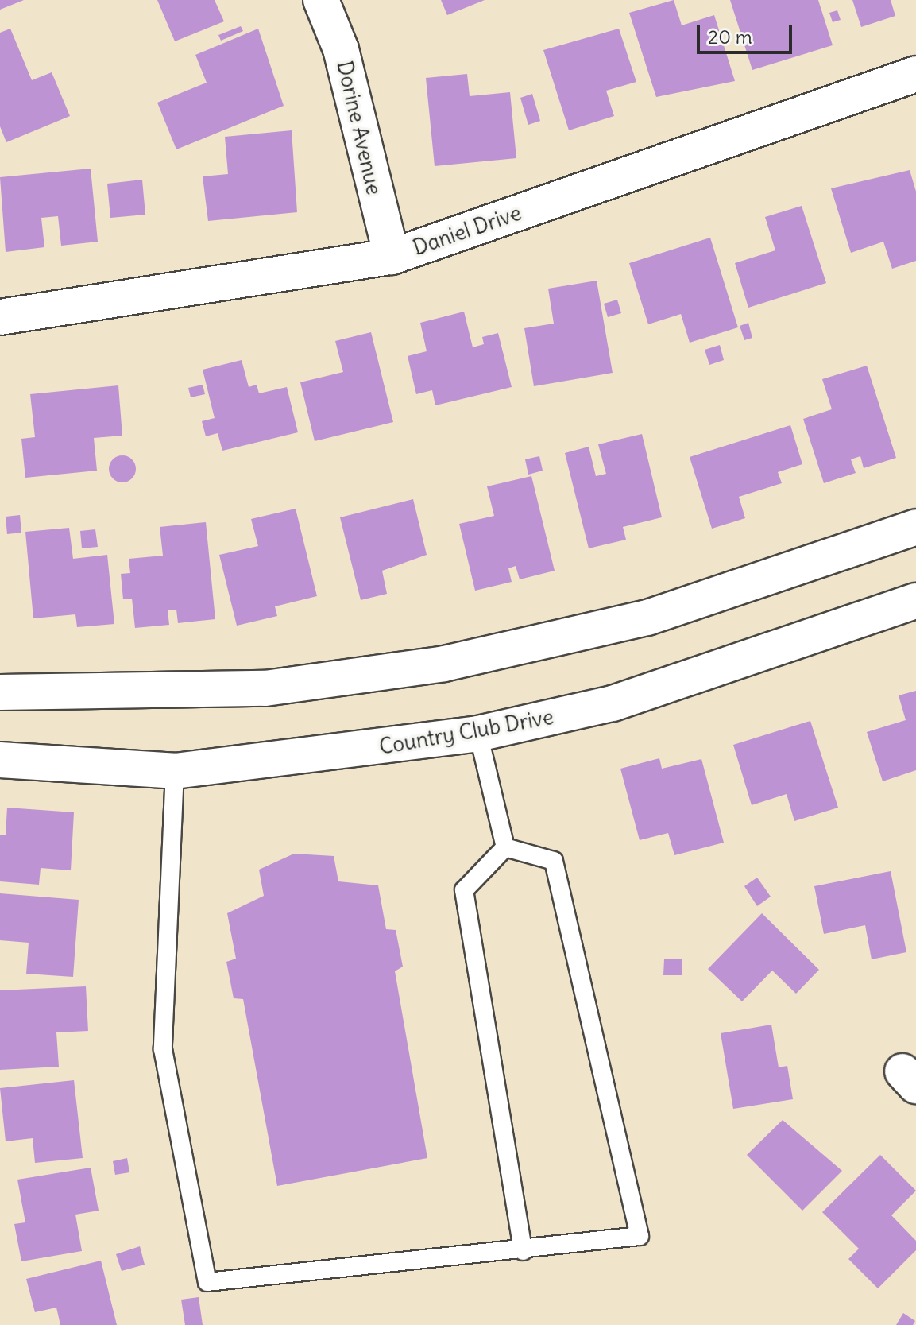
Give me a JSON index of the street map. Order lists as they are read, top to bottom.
{
  "streets": {
    "street": ["Dorine Avenue", "Daniel Drive", "Country Club Drive"]
  },
  "crossings": [
    ["Dorine Avenue", "Daniel Drive"]
  ],
  "scale_bar": "20 m"
}
